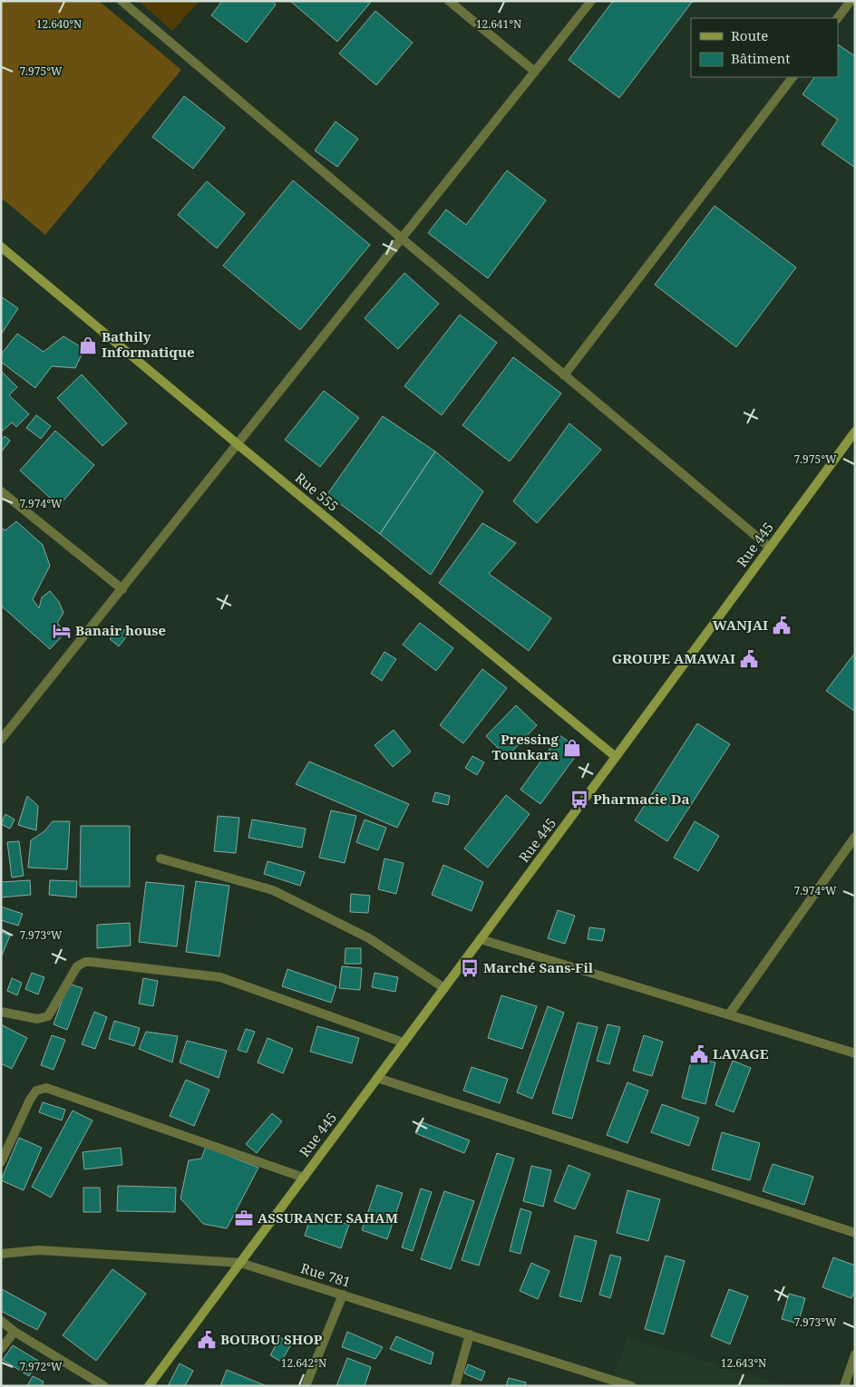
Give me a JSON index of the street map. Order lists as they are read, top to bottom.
{
  "streets": {
    "street": ["Rue 555", "Rue 445", "Rue 781"]
  },
  "crossings": [
    ["Rue 555", "Rue 445"],
    ["Rue 445", "Rue 781"]
  ],
  "places": {
    "shop": ["Bathily Informatique", "Pressing Tounkara"],
    "public building": [
      "WANJAI",
      "GROUPE AMAWAI",
      "LAVAGE",
      "BOUBOU SHOP"
    ],
    "hotel": ["Banair house"],
    "bus stop": ["Pharmacie Da", "Marché Sans-Fil"],
    "office": ["ASSURANCE SAHAM"]
  },
  "legend": ["Route", "Bâtiment"],
  "coordinates": [
    "12.640°N",
    "12.641°N",
    "7.975°W",
    "7.974°W",
    "7.973°W",
    "12.642°N",
    "12.643°N",
    "7.972°W"
  ]
}
